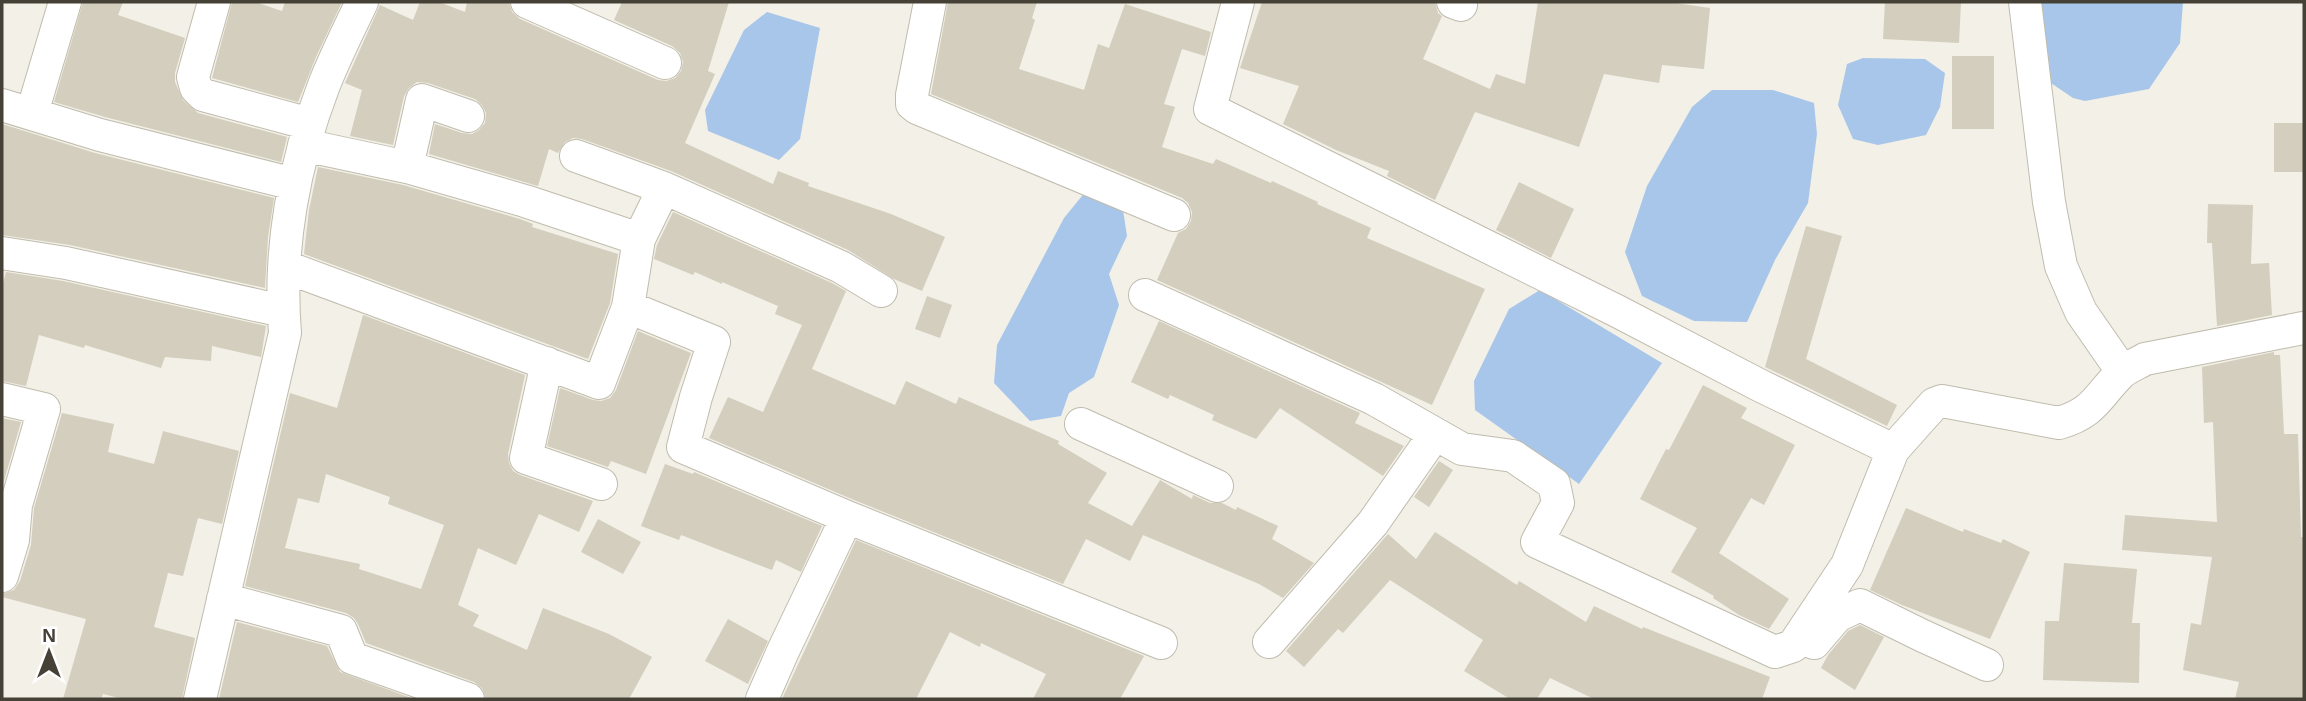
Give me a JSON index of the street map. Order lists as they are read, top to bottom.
{
  "north": "top"
}
